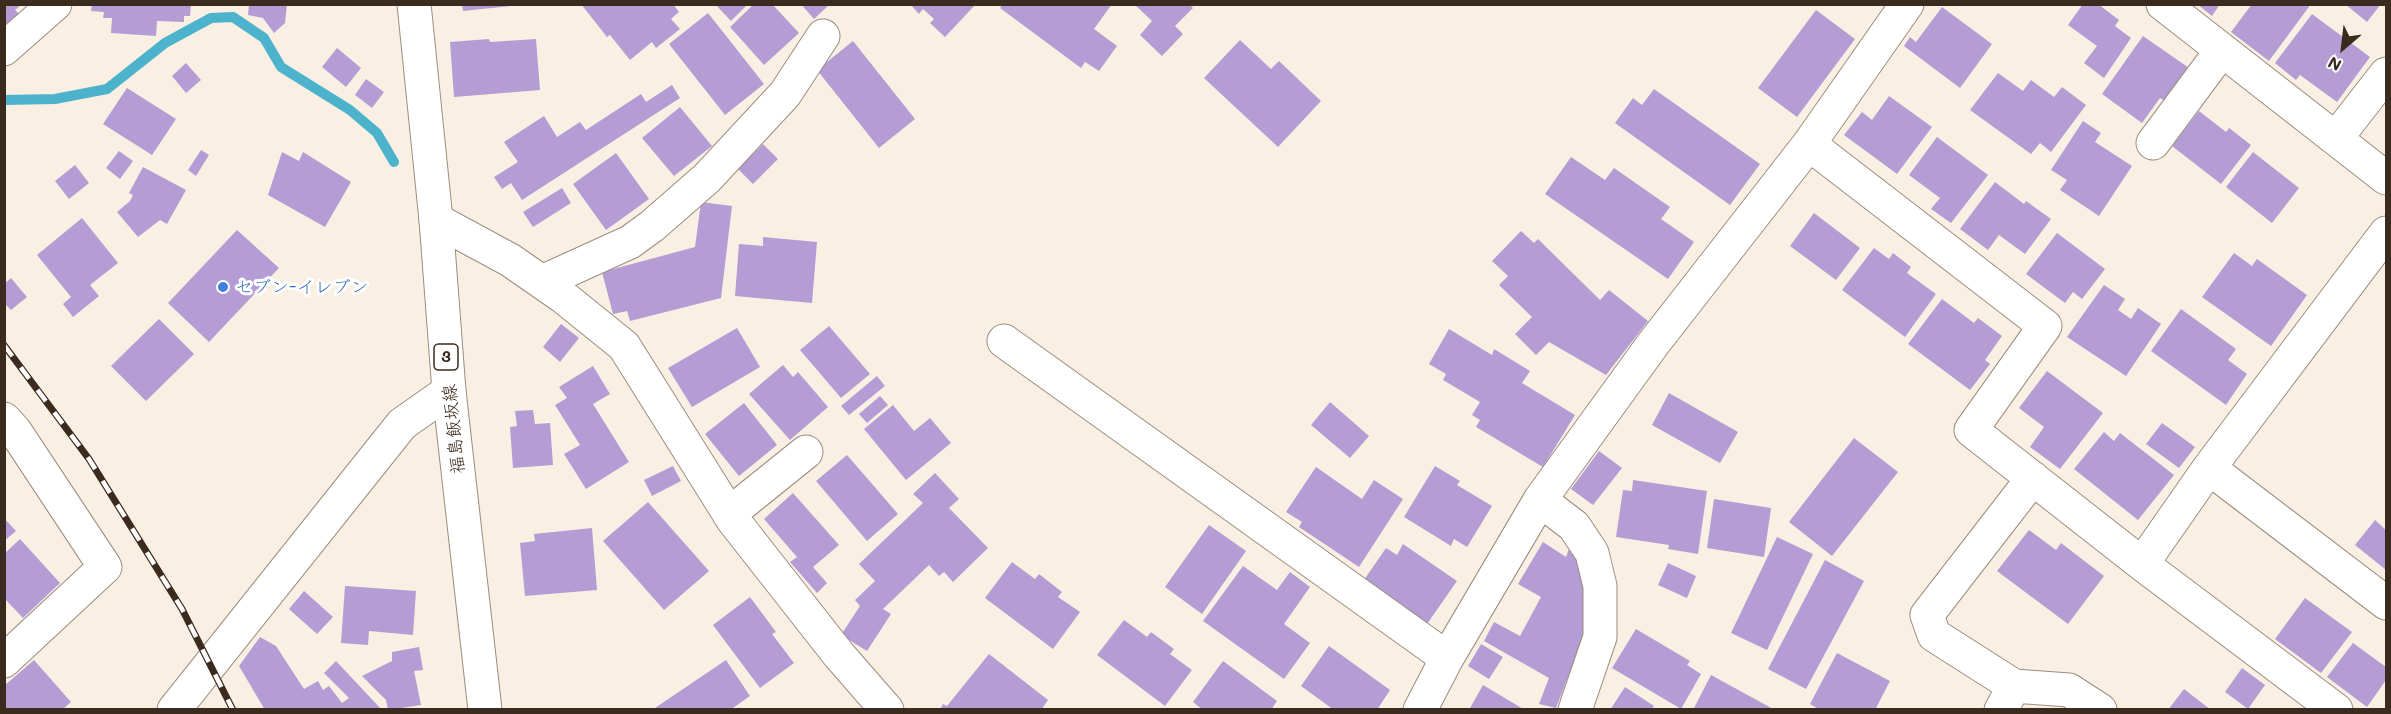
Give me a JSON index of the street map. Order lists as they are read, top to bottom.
{
  "streets": {
    "street": ["3", "福島飯坂線"]
  },
  "places": ["セブン-イレブン"],
  "north": "bottom left"
}
